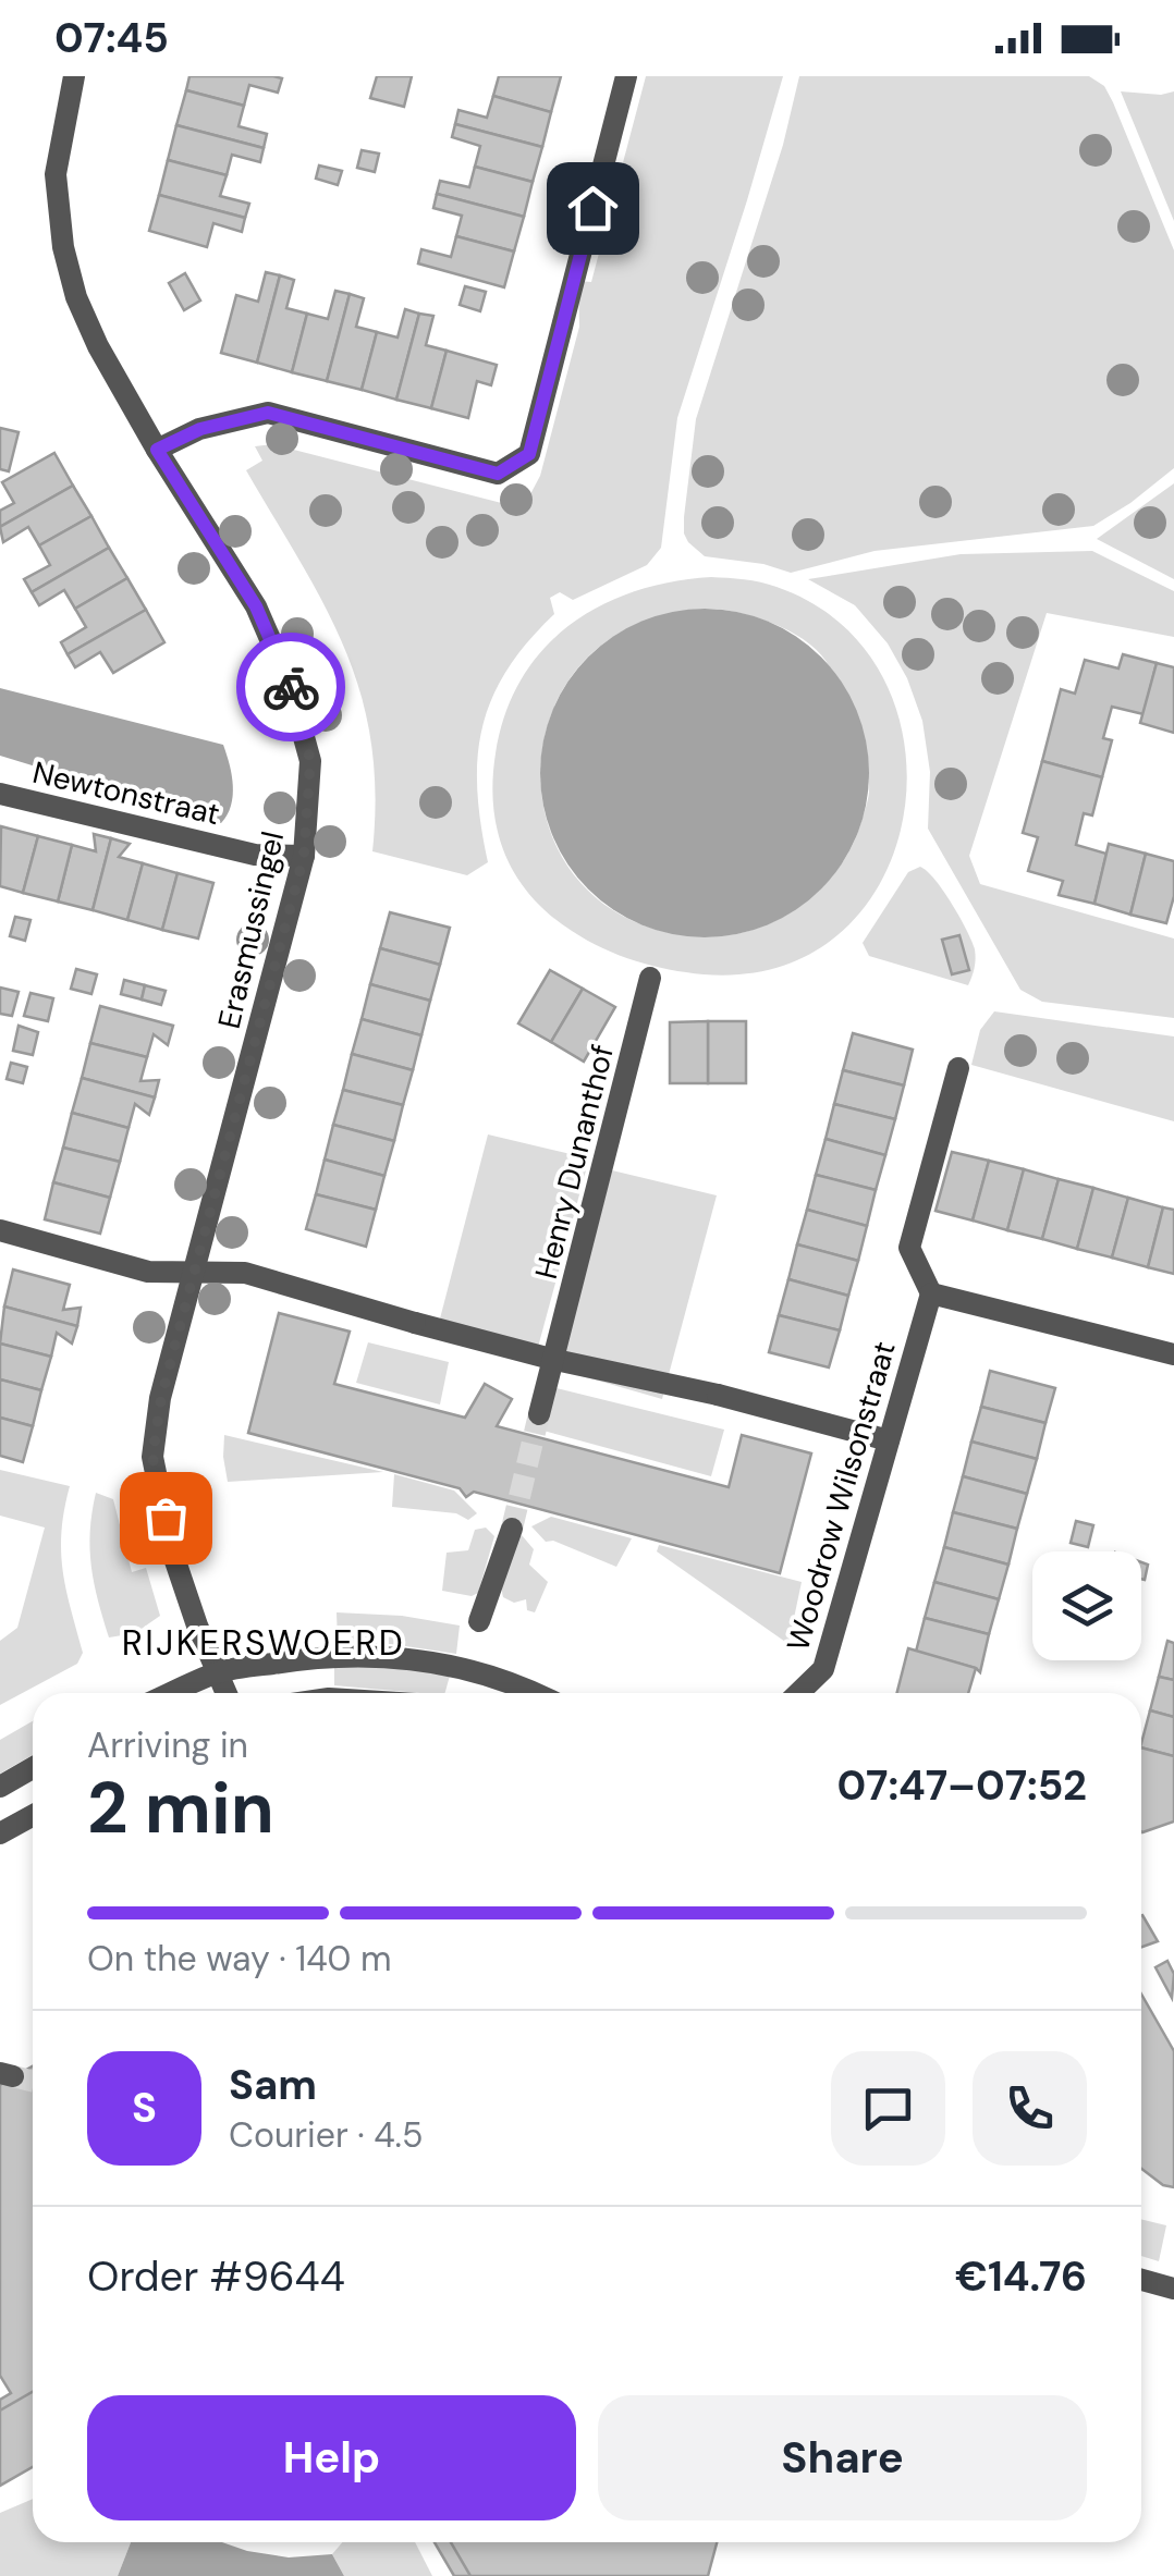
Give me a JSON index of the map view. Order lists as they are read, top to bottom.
{
  "streets": {
    "street": [
      "Newtonstraat",
      "Erasmussingel",
      "Henry Dunanthof",
      "Woodrow Wilsonstraat"
    ]
  },
  "crossings": [
    ["Newtonstraat", "Erasmussingel"]
  ],
  "districts": ["RIJKERSWOERD"],
  "page": {
    "status": "07:45",
    "heading": ["2 min", "Arriving in", "07:47–07:52"],
    "panel": [
      "Sam",
      "Courier · 4.5",
      "Order #9644",
      "€14.76"
    ],
    "bar": "On the way · 140 m",
    "round": "S",
    "buttons": ["Help", "Share"]
  }
}
